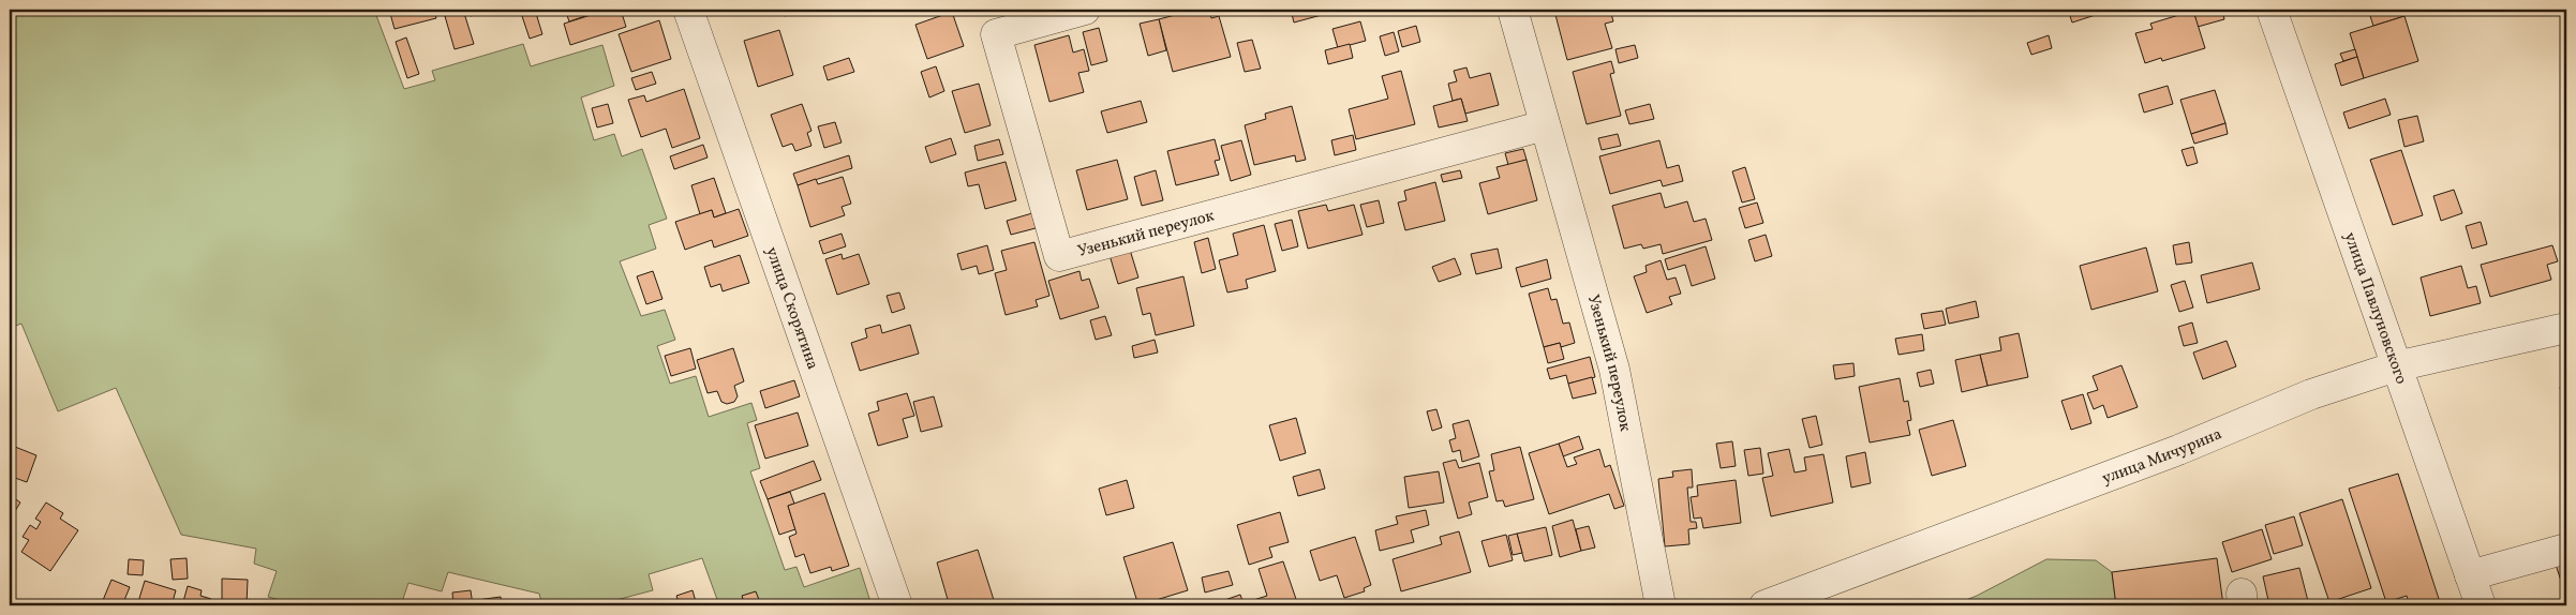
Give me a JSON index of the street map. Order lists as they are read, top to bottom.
{
  "streets": {
    "street": [
      "Узенький переулок",
      "улица Скорятина",
      "улица Павлуновского",
      "улица Мичурина"
    ]
  },
  "crossings": [
    ["улица Павлуновского", "улица Мичурина"]
  ]
}
